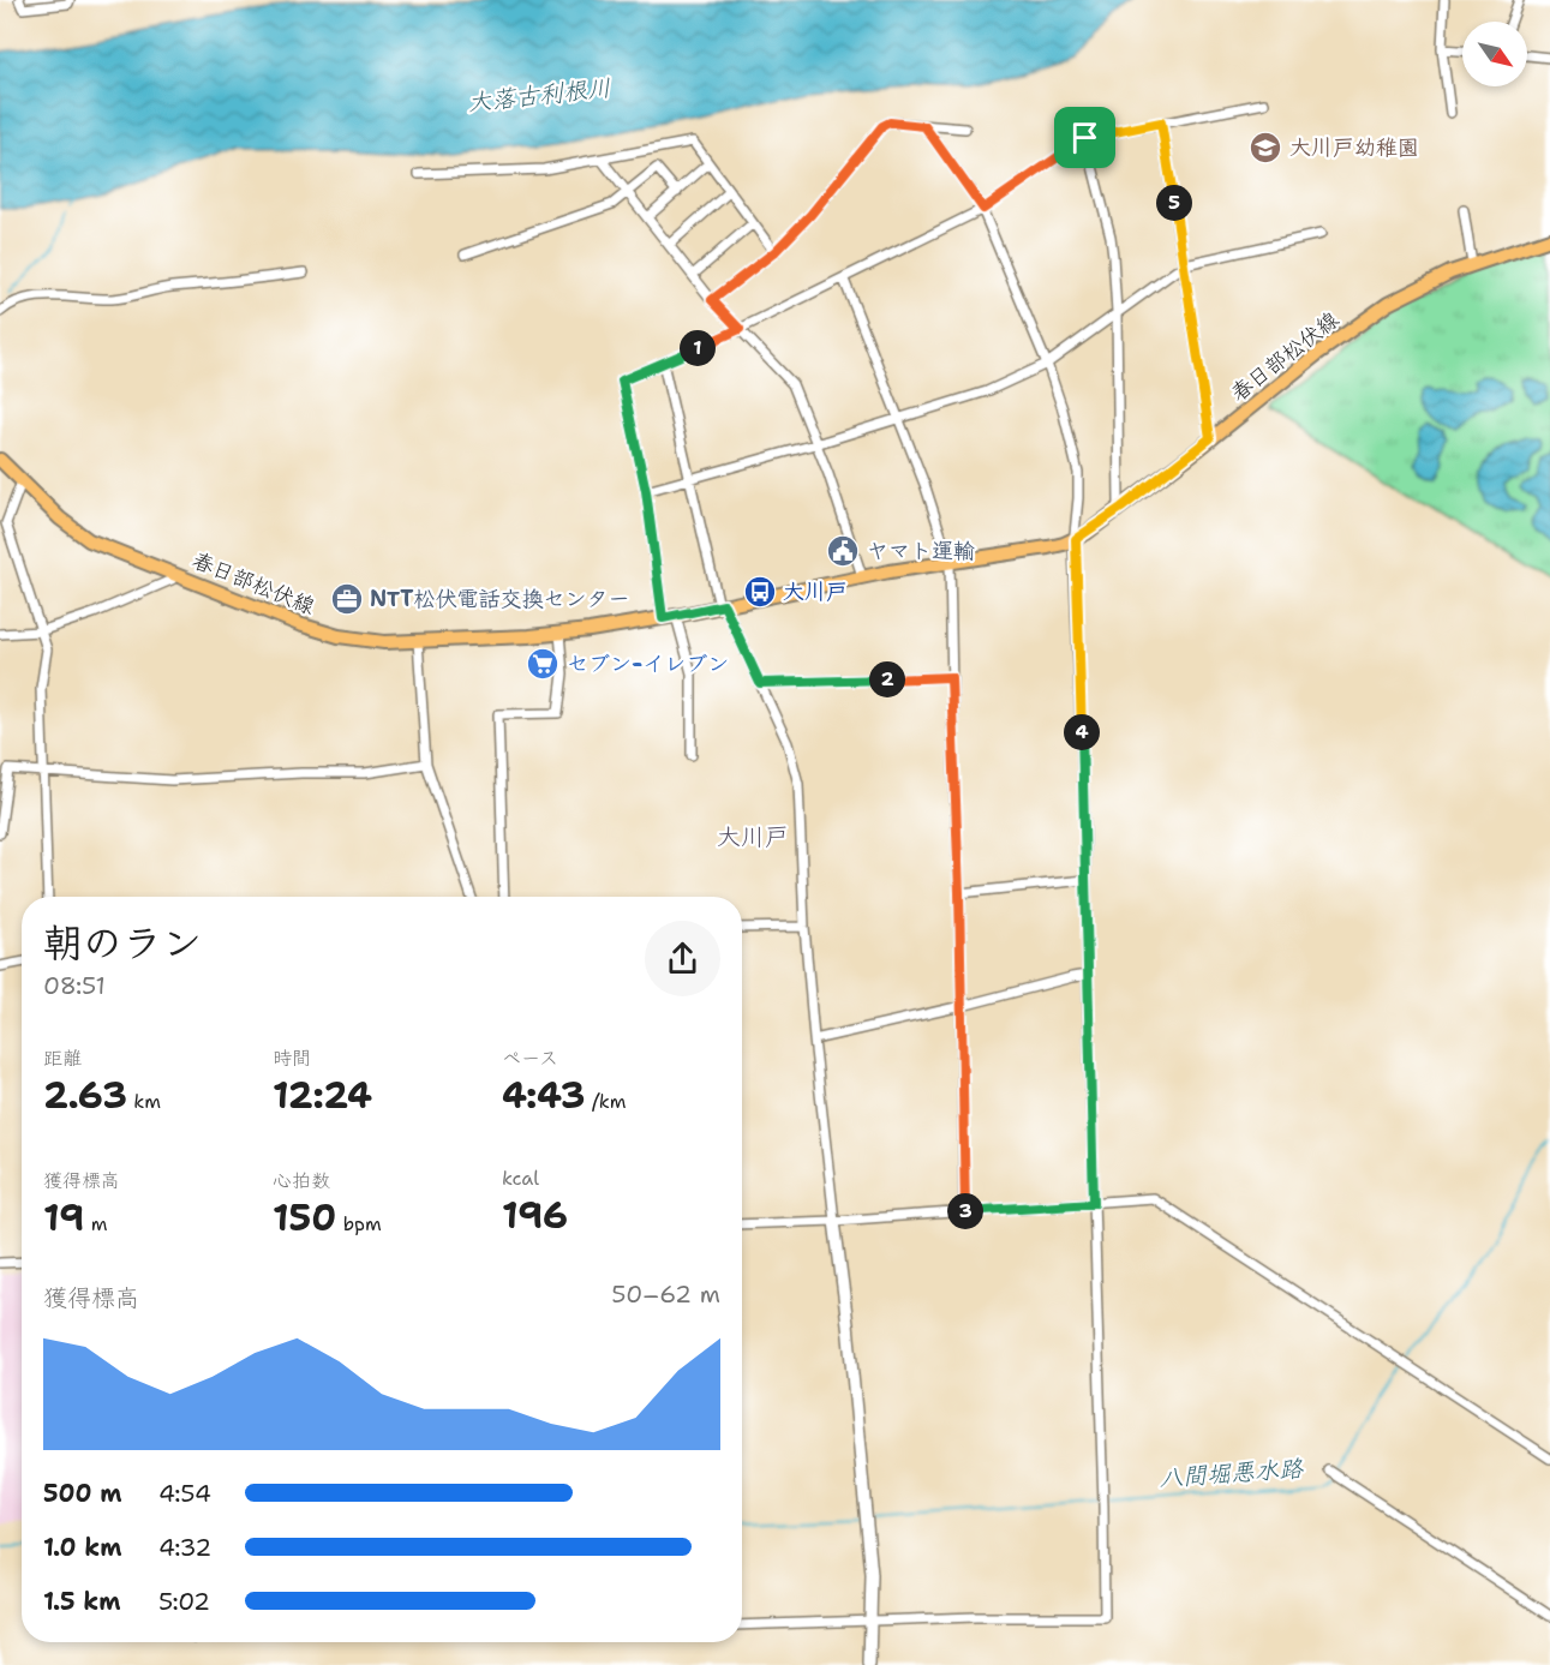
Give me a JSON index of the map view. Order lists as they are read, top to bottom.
{
  "streets": {
    "main road": ["春日部松伏線"]
  },
  "districts": ["大川戸"],
  "water": ["大落古利根川", "八間堀悪水路"],
  "places": {
    "school or university": ["大川戸幼稚園"],
    "public building": ["ヤマト運輸"],
    "bus stop": ["大川戸"],
    "office": ["NTT松伏電話交換センター"],
    "supermarket": ["セブン-イレブン"]
  },
  "north": "bottom right",
  "page": {
    "pins": [
      "5",
      "1",
      "2",
      "4",
      "3"
    ],
    "heading": ["朝のラン", "08:51"],
    "stats": [
      ["距離", "2.63 km"],
      ["時間", "12:24"],
      ["ペース", "4:43 /km"],
      ["獲得標高", "19 m"],
      ["心拍数", "150 bpm"],
      ["kcal", "196"]
    ],
    "chart": ["獲得標高", "50–62 m"],
    "list": [
      {
        "name": "500 m",
        "note": "4:54"
      },
      {
        "name": "1.0 km",
        "note": "4:32"
      },
      {
        "name": "1.5 km",
        "note": "5:02"
      }
    ]
  }
}
